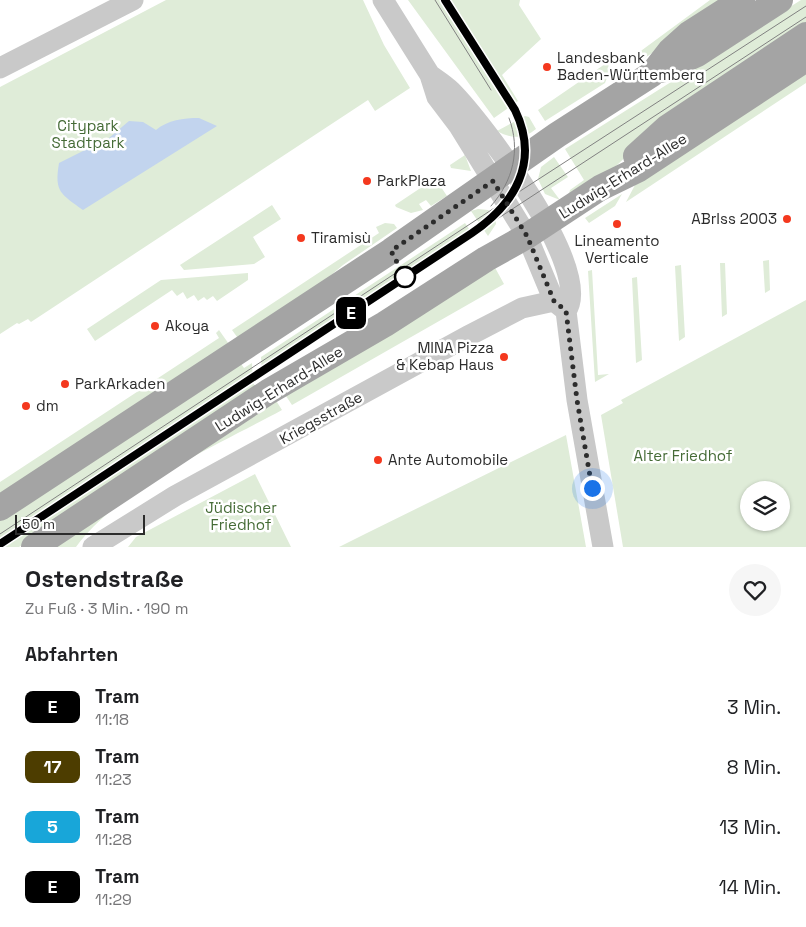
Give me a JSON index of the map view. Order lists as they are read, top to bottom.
{
  "streets": {
    "main road": ["Ludwig-Erhard-Allee"],
    "street": ["Kriegsstraße"]
  },
  "parks": ["Citypark Stadtpark", "Alter Friedhof", "Jüdischer Friedhof"],
  "places": [
    "Landesbank Baden-Württemberg",
    "ParkPlaza",
    "ABrIss 2003",
    "Lineamento Verticale",
    "Tiramisù",
    "Akoya",
    "MINA Pizza & Kebap Haus",
    "ParkArkaden",
    "dm",
    "Ante Automobile"
  ],
  "lines": ["tram line E"],
  "scale_bar": "50 m",
  "page": {
    "on_map": "E",
    "scale": "50 m",
    "heading": [
      ["Ostendstraße", "Zu Fuß · 3 Min. · 190 m"],
      "Abfahrten"
    ],
    "list": [
      {
        "mark": "E",
        "name": "Tram",
        "note": "11:18",
        "value": "3 Min."
      },
      {
        "mark": "17",
        "name": "Tram",
        "note": "11:23",
        "value": "8 Min."
      },
      {
        "mark": "5",
        "name": "Tram",
        "note": "11:28",
        "value": "13 Min."
      },
      {
        "mark": "E",
        "name": "Tram",
        "note": "11:29",
        "value": "14 Min."
      }
    ]
  }
}
